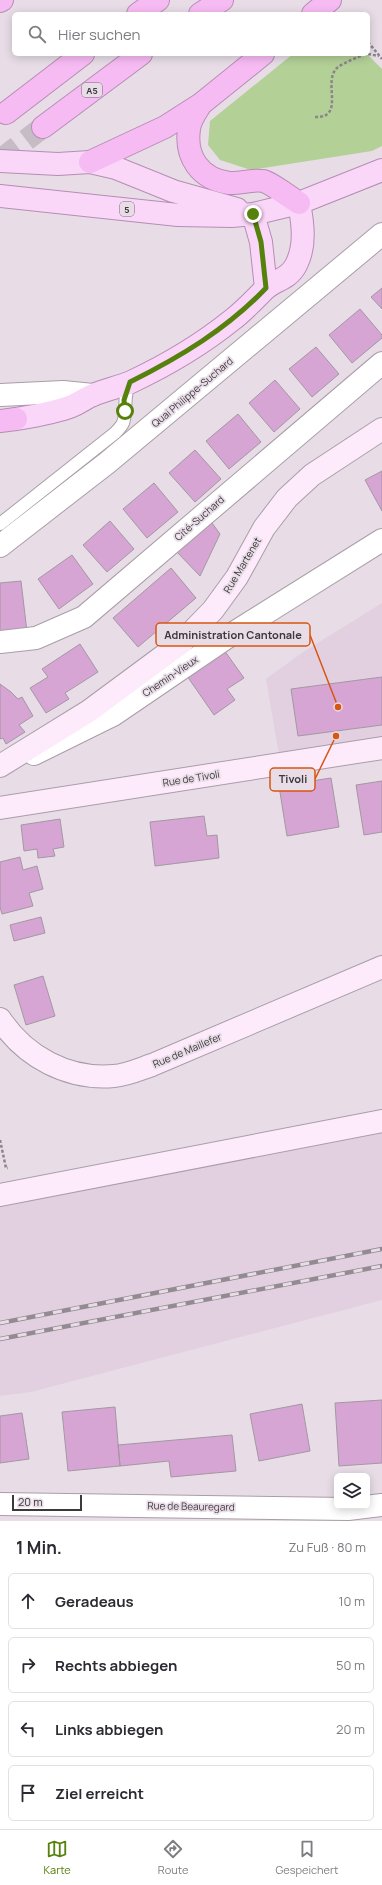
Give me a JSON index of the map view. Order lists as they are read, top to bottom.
{
  "streets": {
    "highway": ["A5"],
    "main road": ["5"],
    "street": [
      "Quai Philippe-Suchard",
      "Cité-Suchard",
      "Rue Martenet",
      "Chemin-Vieux",
      "Rue de Tivoli",
      "Rue de Maillefer",
      "Rue de Beauregard"
    ]
  },
  "crossings": [
    ["Rue Martenet", "Chemin-Vieux"]
  ],
  "places": ["Administration Cantonale", "Tivoli"],
  "scale_bar": "20 m",
  "page": {
    "search": "Hier suchen",
    "scale": "20 m",
    "heading": ["1 Min.", "Zu Fuß · 80 m"],
    "list": [
      ["Geradeaus", "10 m"],
      ["Rechts abbiegen", "50 m"],
      ["Links abbiegen", "20 m"],
      "Ziel erreicht"
    ],
    "nav": ["Karte", "Route", "Gespeichert"]
  }
}
